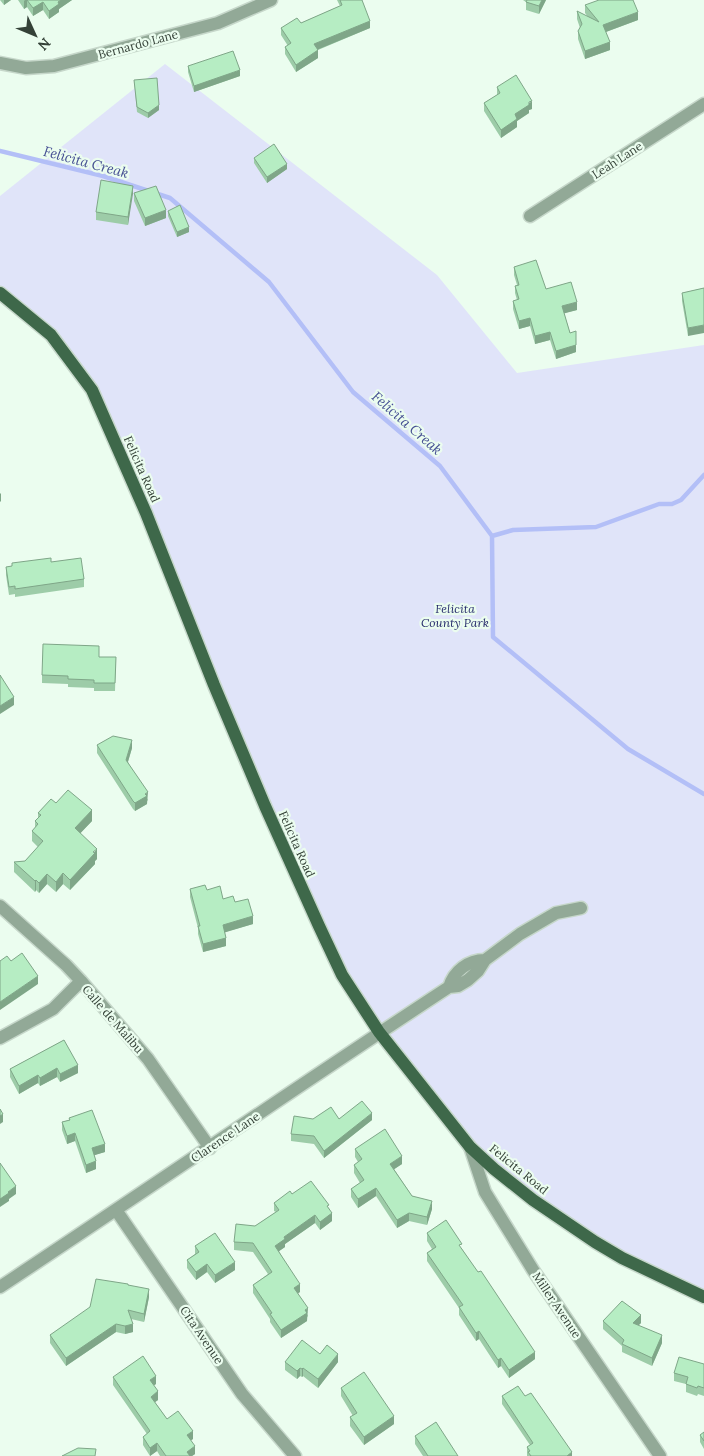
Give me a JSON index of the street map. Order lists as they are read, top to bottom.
{
  "streets": {
    "main road": ["Felicita Road"],
    "street": [
      "Bernardo Lane",
      "Leah Lane",
      "Calle de Malibu",
      "Clarence Lane",
      "Miller Avenue",
      "Cita Avenue"
    ]
  },
  "crossings": [
    ["Felicita Road", "Clarence Lane"],
    ["Felicita Road", "Miller Avenue"],
    ["Calle de Malibu", "Clarence Lane"],
    ["Clarence Lane", "Cita Avenue"]
  ],
  "water": ["Felicita Creak"],
  "parks": ["Felicita County Park"],
  "north": "bottom right"
}
